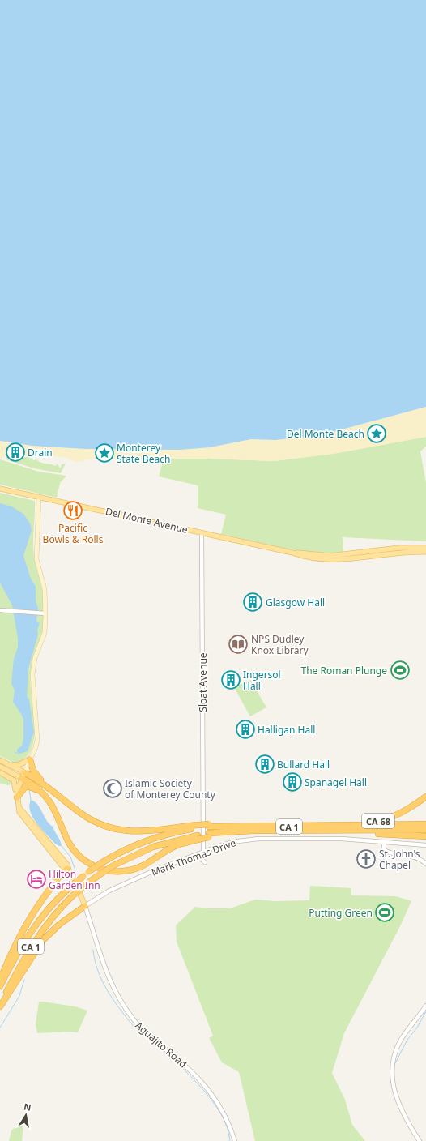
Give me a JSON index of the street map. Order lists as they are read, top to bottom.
{
  "streets": {
    "highway": ["CA 68", "CA 1"],
    "main road": ["Del Monte Avenue"],
    "street": ["Sloat Avenue", "Mark Thomas Drive", "Aguajito Road"]
  },
  "crossings": [
    ["Del Monte Avenue", "Sloat Avenue"],
    ["Sloat Avenue", "CA 1"],
    ["CA 68", "CA 1"],
    ["Mark Thomas Drive", "Aguajito Road"]
  ],
  "places": {
    "place": ["Del Monte Beach", "Monterey State Beach"],
    "building": [
      "Drain",
      "Glasgow Hall",
      "Ingersol Hall",
      "Halligan Hall",
      "Bullard Hall",
      "Spanagel Hall"
    ],
    "restaurant": ["Pacific Bowls & Rolls"],
    "library": ["NPS Dudley Knox Library"],
    "sports": ["The Roman Plunge", "Putting Green"],
    "mosque": ["Islamic Society of Monterey County"],
    "church": ["St. John's Chapel"],
    "hotel": ["Hilton Garden Inn"]
  },
  "north": "top"
}
